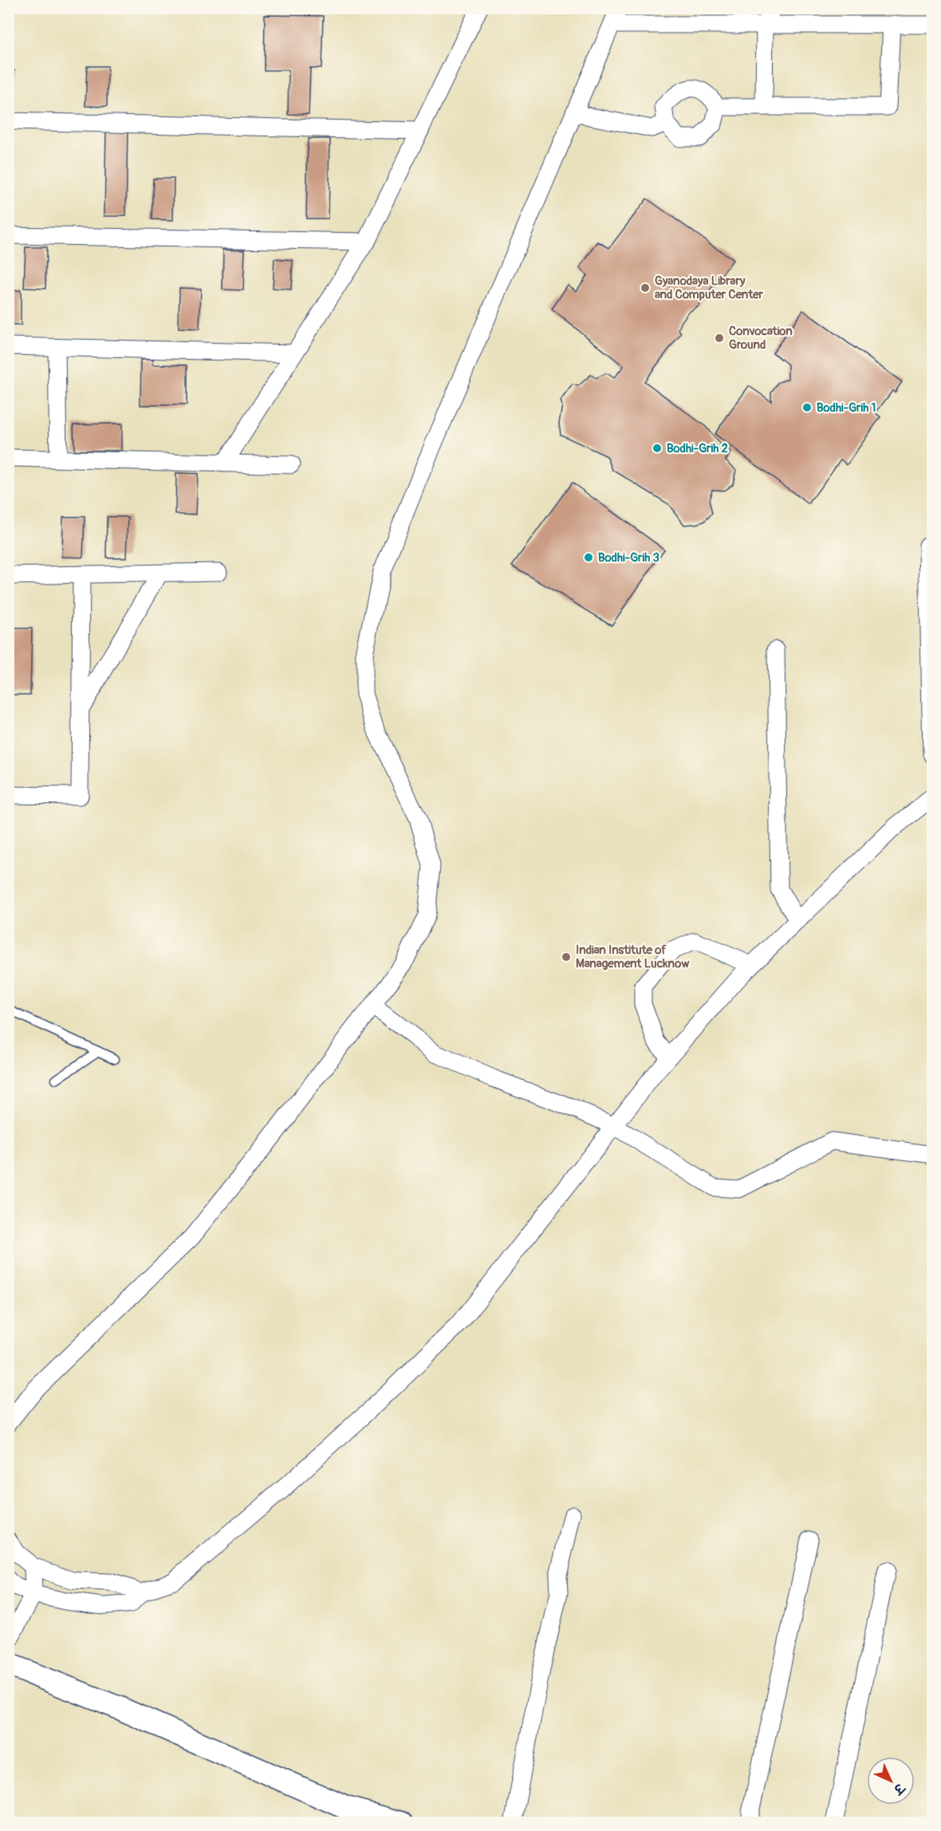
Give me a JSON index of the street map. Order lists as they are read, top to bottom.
{
  "places": [
    "Gyanodaya Library and Computer Center",
    "Convocation Ground",
    "Bodhi-Grih 1",
    "Bodhi-Grih 2",
    "Bodhi-Grih 3",
    "Indian Institute of Management Lucknow"
  ],
  "north": "bottom right"
}
